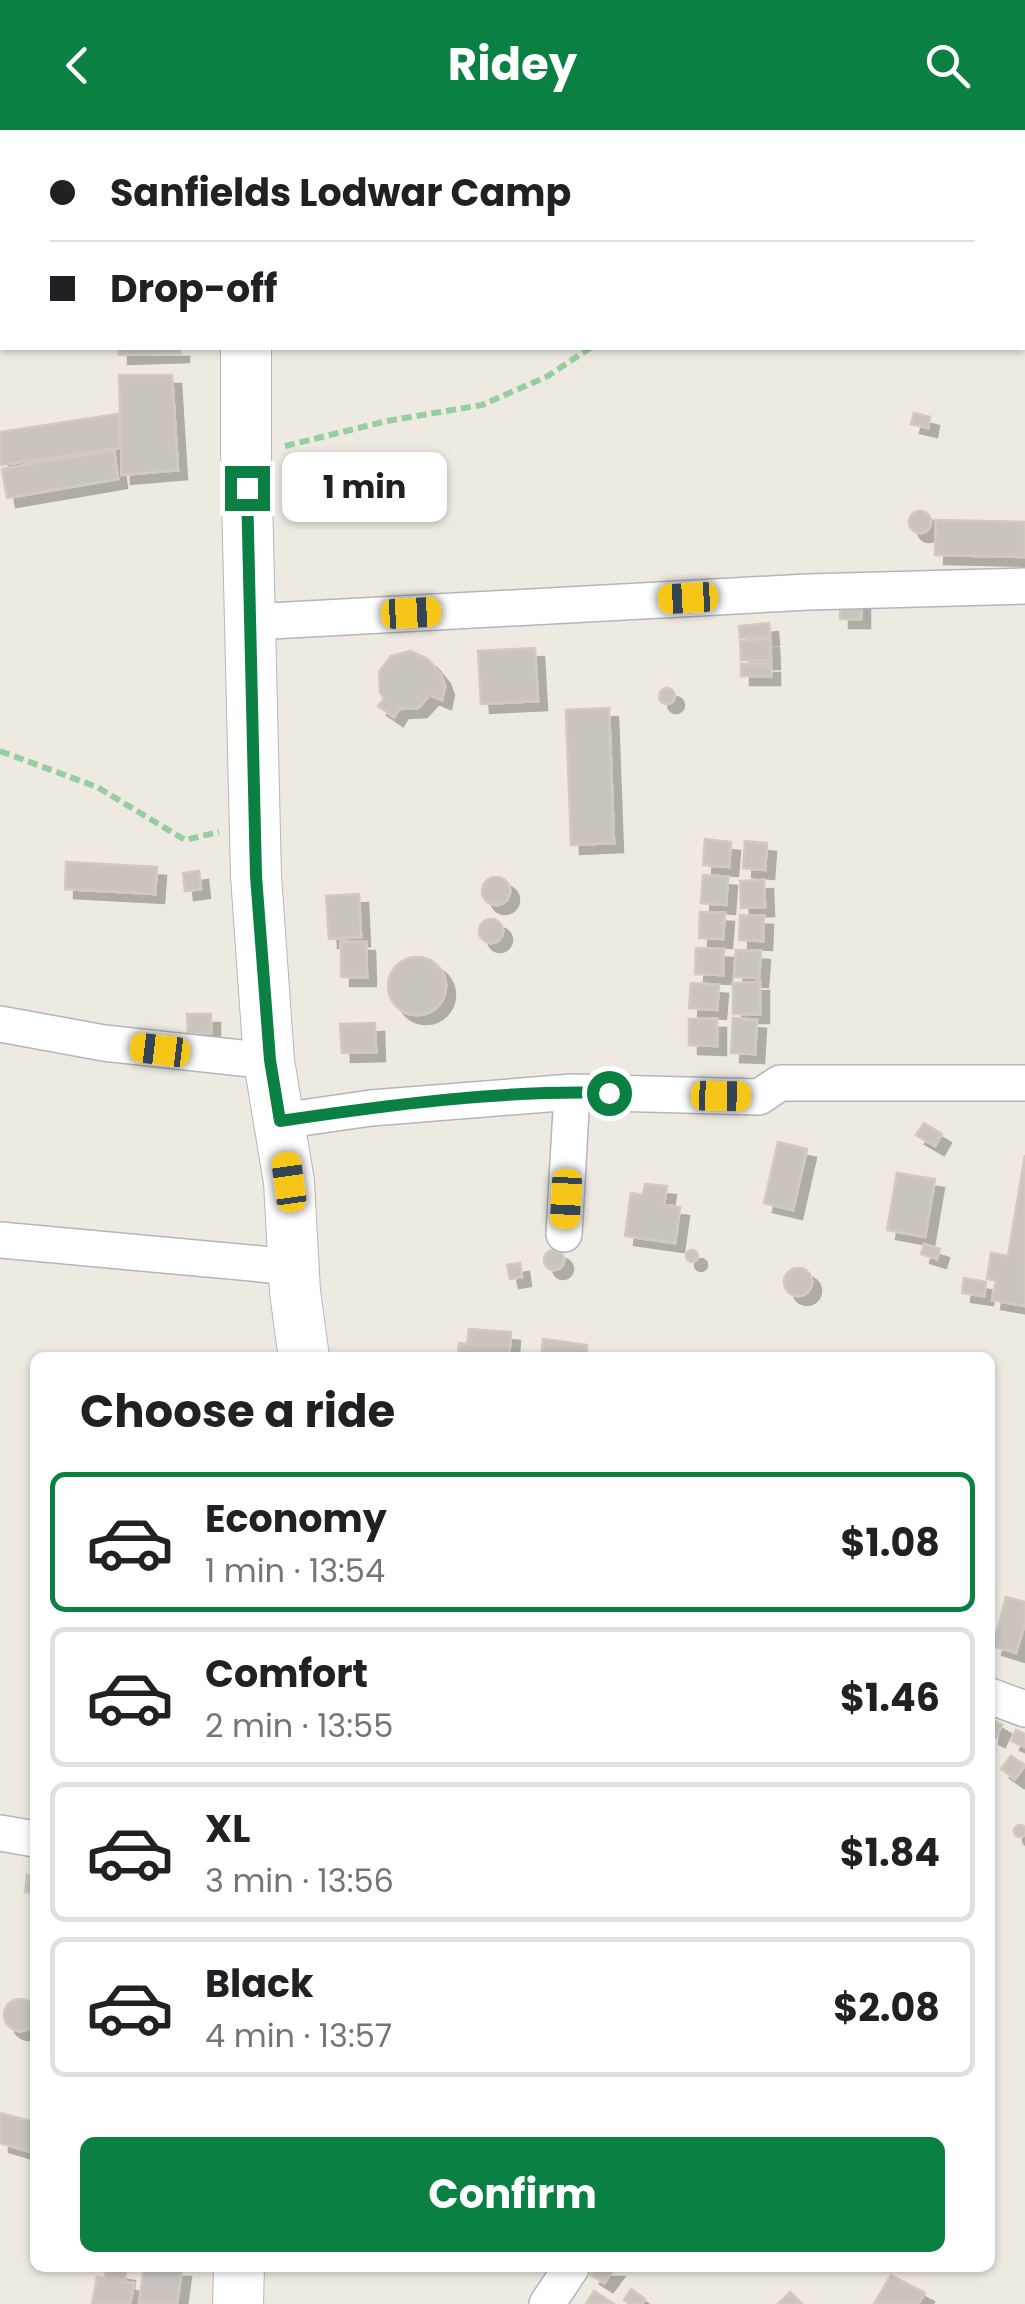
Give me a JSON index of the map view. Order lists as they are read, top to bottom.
{
  "page": {
    "header": "Ridey",
    "banner": ["Sanfields Lodwar Camp", "Drop-off"],
    "bubble": "1 min",
    "heading": "Choose a ride",
    "list": [
      {
        "name": "Economy",
        "note": "1 min · 13:54",
        "value": "$1.08"
      },
      {
        "name": "Comfort",
        "note": "2 min · 13:55",
        "value": "$1.46"
      },
      {
        "name": "XL",
        "note": "3 min · 13:56",
        "value": "$1.84"
      },
      {
        "name": "Black",
        "note": "4 min · 13:57",
        "value": "$2.08"
      }
    ],
    "buttons": "Confirm"
  }
}
